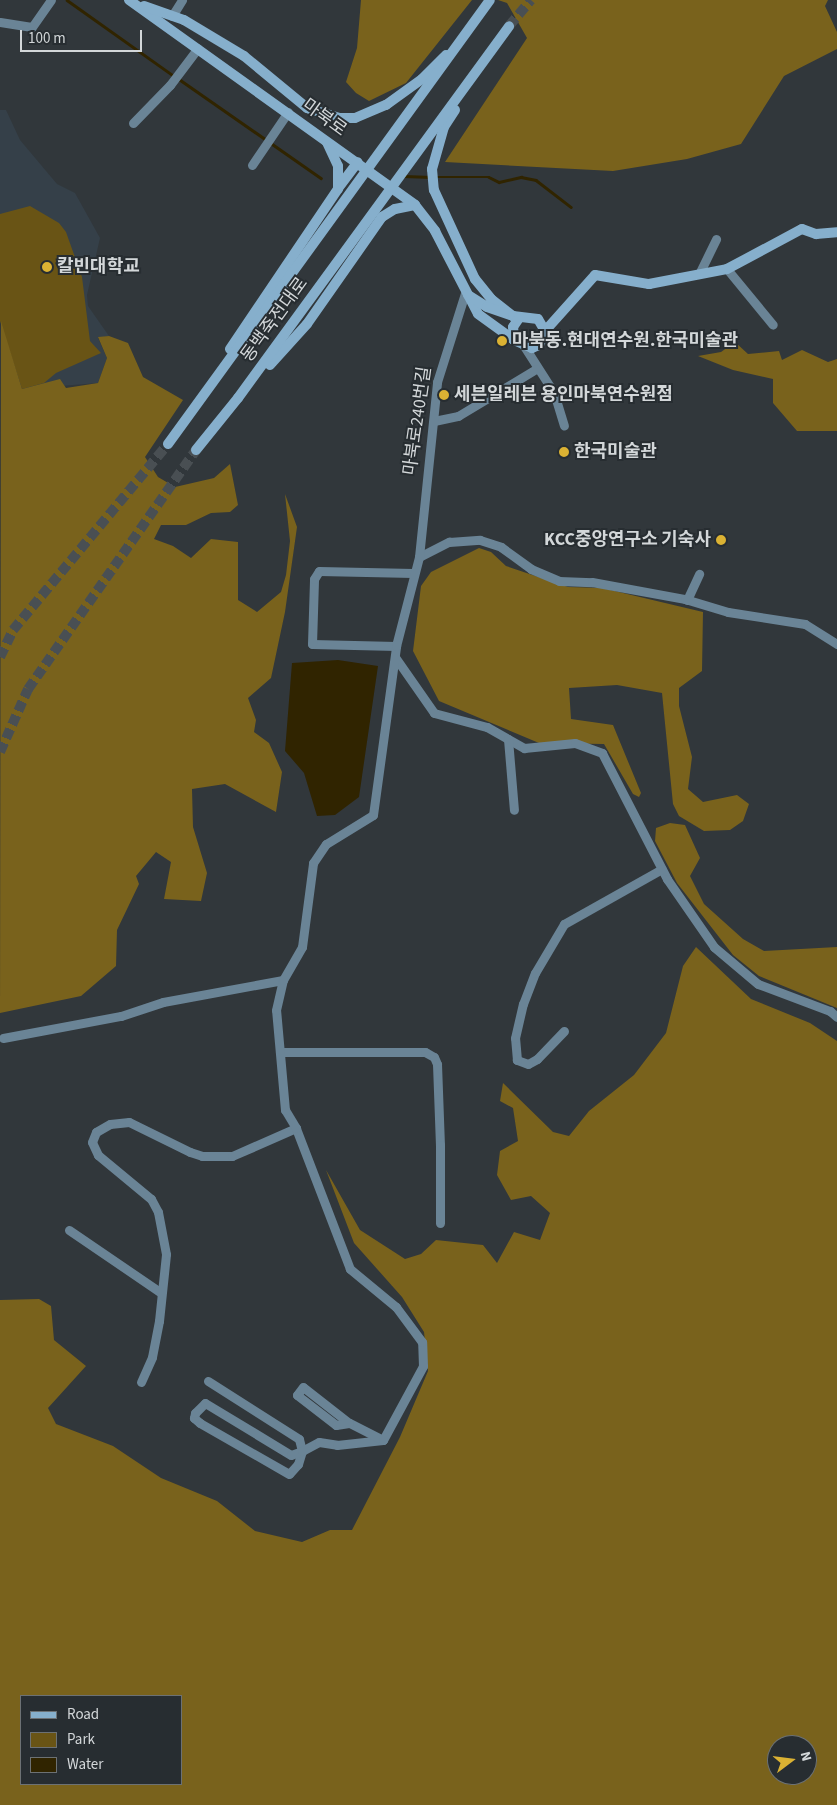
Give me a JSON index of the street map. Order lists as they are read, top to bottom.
{
  "streets": {
    "main road": ["마북로", "동백죽전대로"],
    "street": ["마북로240번길"]
  },
  "crossings": [
    ["마북로", "마북로240번길"]
  ],
  "places": [
    "칼빈대학교",
    "마북동.현대연수원.한국미술관",
    "세븐일레븐 용인마북연수원점",
    "한국미술관",
    "KCC중앙연구소 기숙사"
  ],
  "legend": ["Road", "Park", "Water"],
  "scale_bar": "100 m",
  "north": "right"
}
